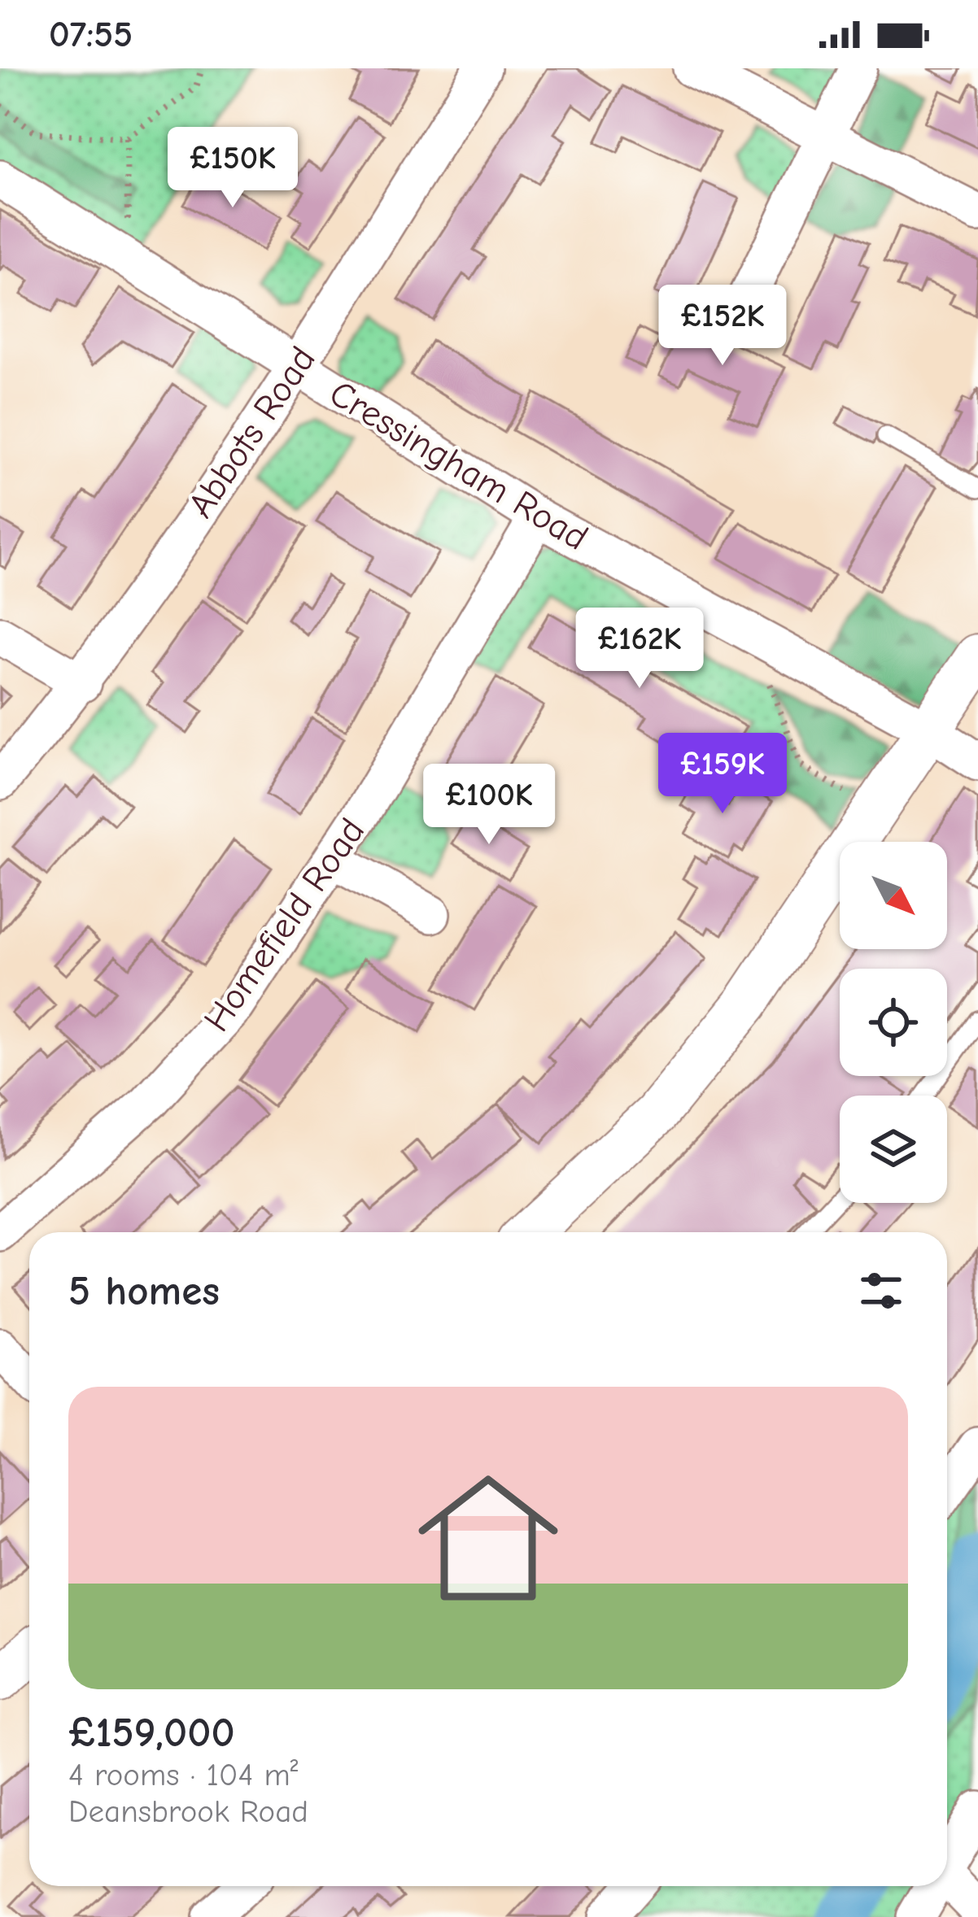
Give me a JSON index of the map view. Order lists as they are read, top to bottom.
{
  "streets": {
    "street": ["Abbots Road", "Cressingham Road", "Homefield Road"]
  },
  "crossings": [
    ["Abbots Road", "Cressingham Road"],
    ["Cressingham Road", "Homefield Road"]
  ],
  "north": "bottom right",
  "page": {
    "status": "07:55",
    "price": [
      "£150K",
      "£152K",
      "£162K",
      "£159K",
      "£100K"
    ],
    "heading": "5 homes",
    "list": [
      {
        "name": "£159,000",
        "note": "4 rooms · 104 m² · Deansbrook Road"
      }
    ]
  }
}
